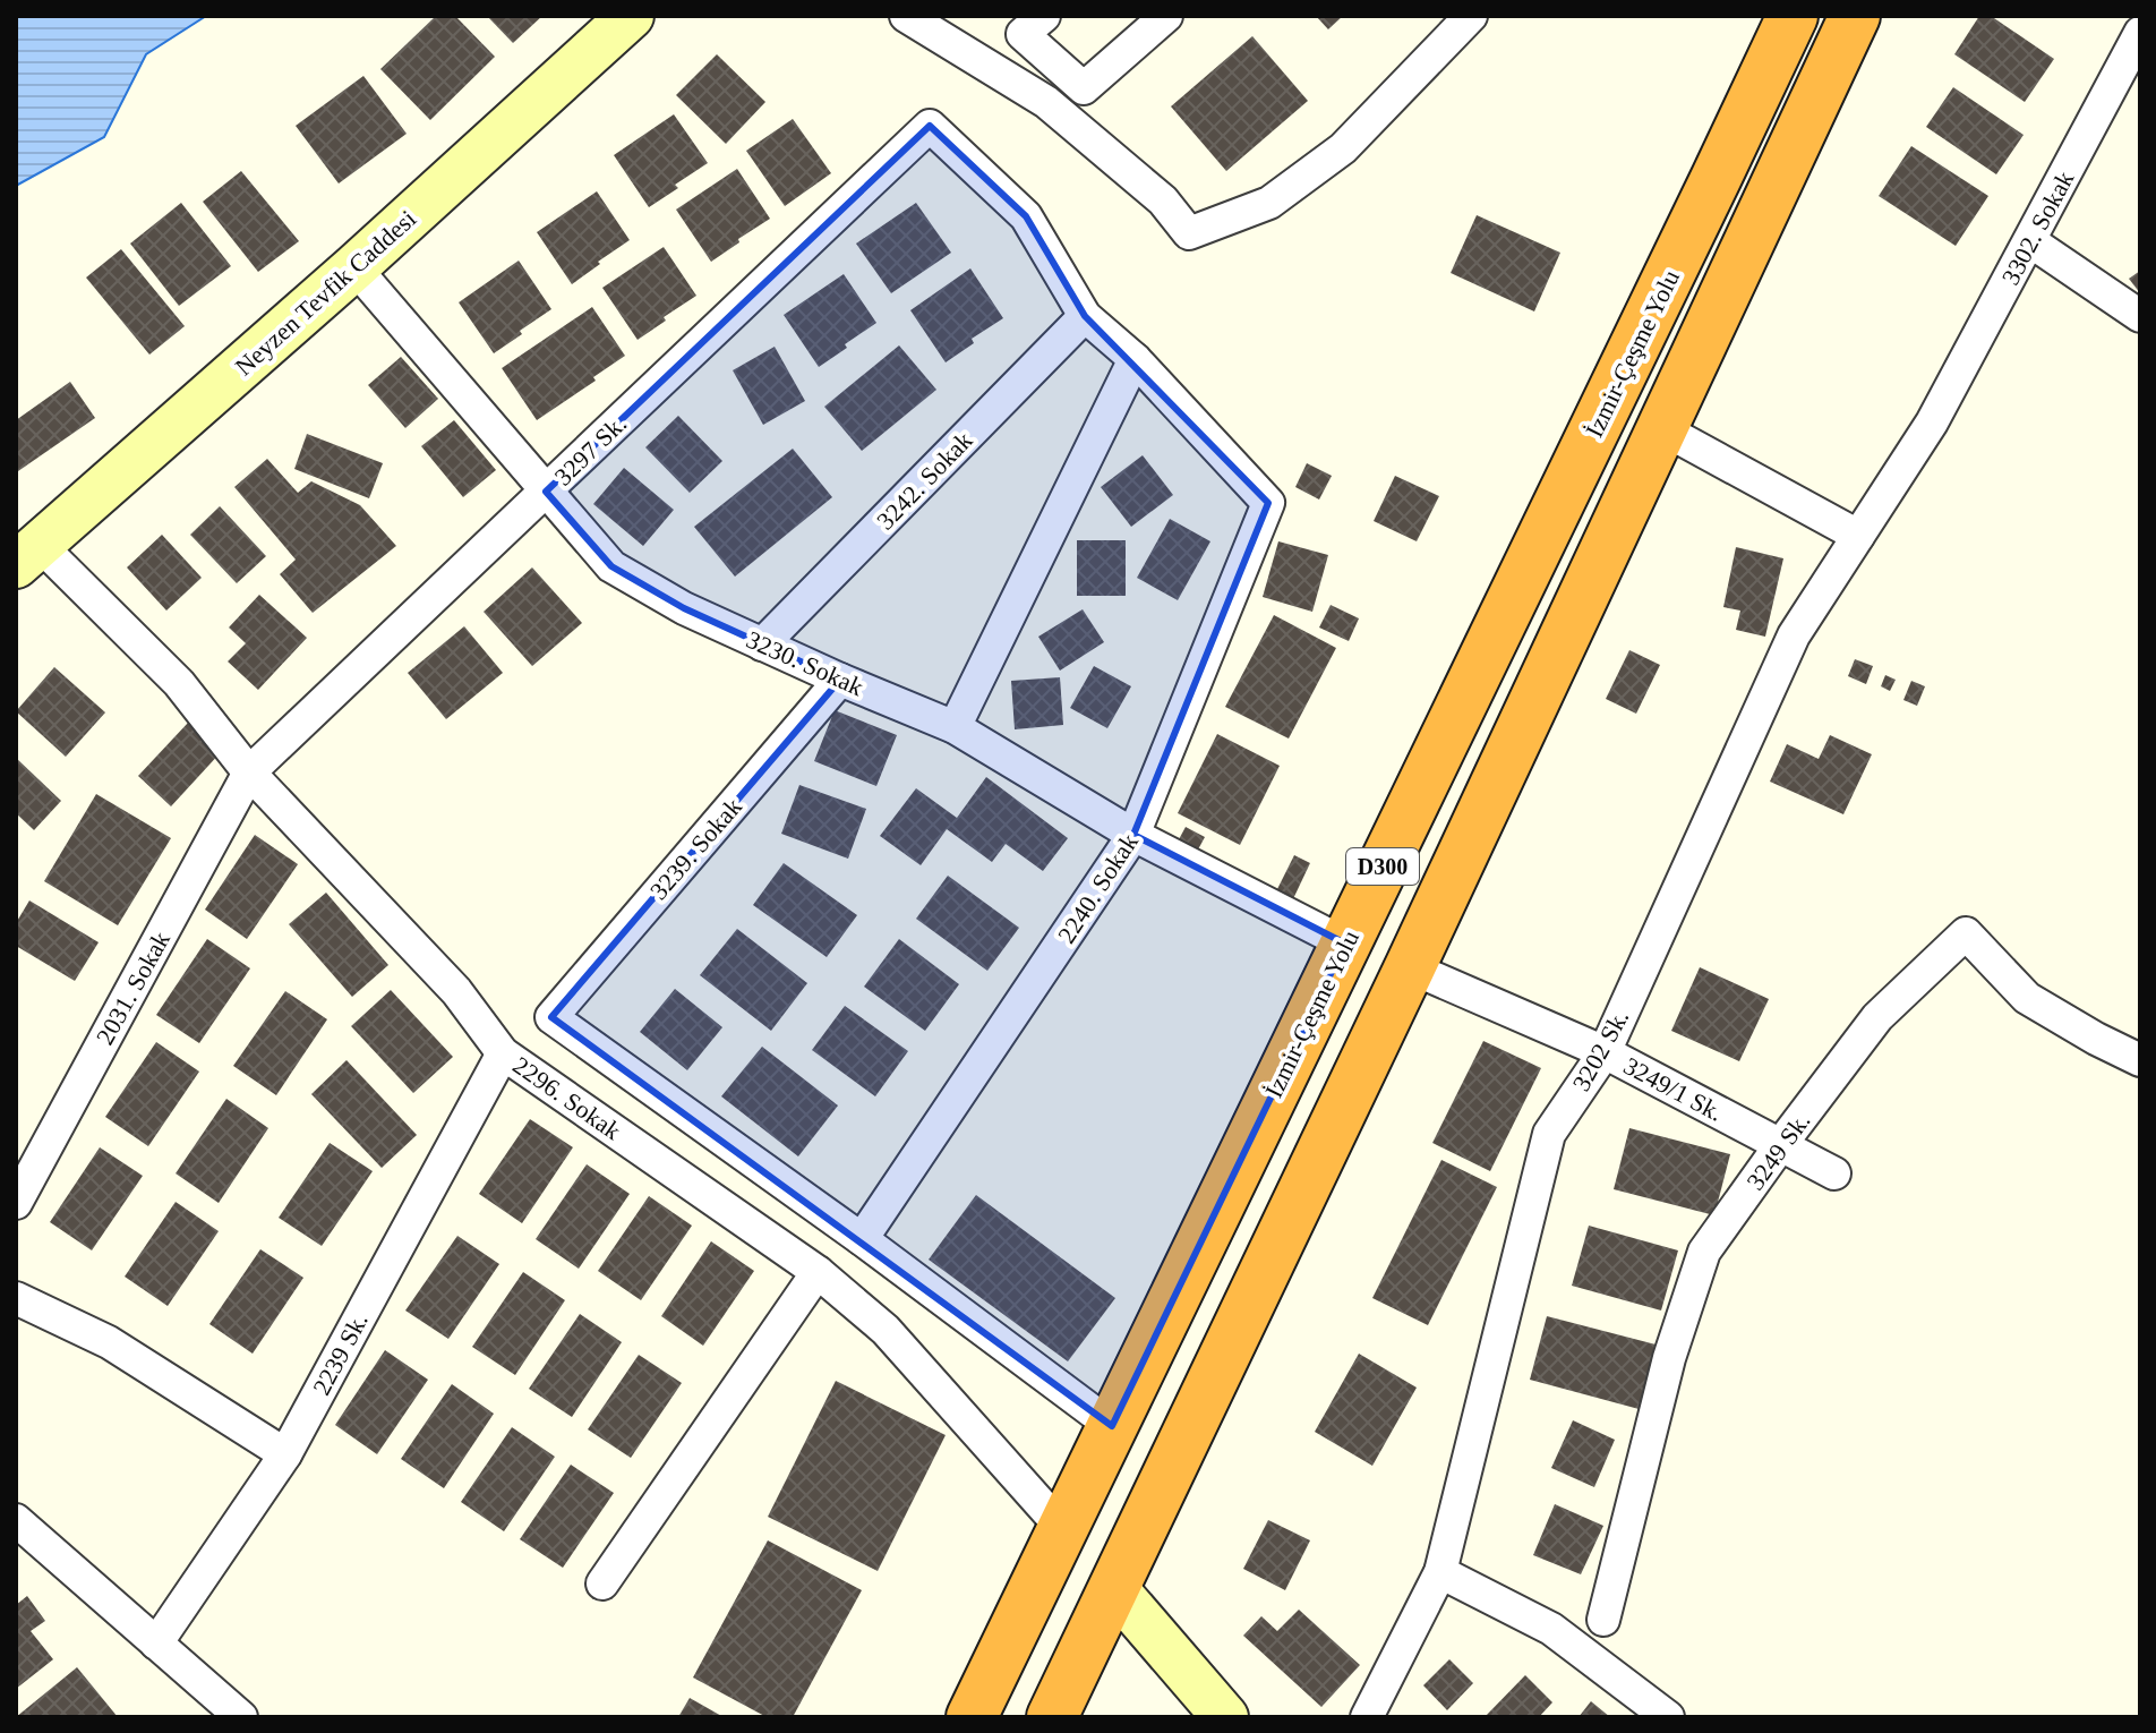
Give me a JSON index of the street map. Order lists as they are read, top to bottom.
{
  "streets": {
    "highway": ["İzmir-Çeşme Yolu", "D300"],
    "street": [
      "3302. Sokak",
      "Neyzen Tevfik Caddesi",
      "3297 Sk.",
      "3242. Sokak",
      "3230. Sokak",
      "3239. Sokak",
      "2240. Sokak",
      "2031. Sokak",
      "3202 Sk.",
      "3249/1 Sk.",
      "2296. Sokak",
      "3249 Sk.",
      "2239 Sk."
    ]
  },
  "crossings": [
    ["3302. Sokak", "3202 Sk."],
    ["Neyzen Tevfik Caddesi", "3230. Sokak"],
    ["Neyzen Tevfik Caddesi", "2296. Sokak"],
    ["İzmir-Çeşme Yolu", "3230. Sokak"],
    ["İzmir-Çeşme Yolu", "2296. Sokak"],
    ["3297 Sk.", "3242. Sokak"],
    ["3297 Sk.", "3230. Sokak"],
    ["3297 Sk.", "2031. Sokak"],
    ["3297 Sk.", "2296. Sokak"],
    ["3242. Sokak", "3230. Sokak"],
    ["3230. Sokak", "3239. Sokak"],
    ["3230. Sokak", "2240. Sokak"],
    ["3239. Sokak", "2240. Sokak"],
    ["D300", "3249/1 Sk."],
    ["2031. Sokak", "2296. Sokak"],
    ["3202 Sk.", "3249/1 Sk."],
    ["3249/1 Sk.", "3249 Sk."],
    ["2296. Sokak", "2239 Sk."]
  ]
}
